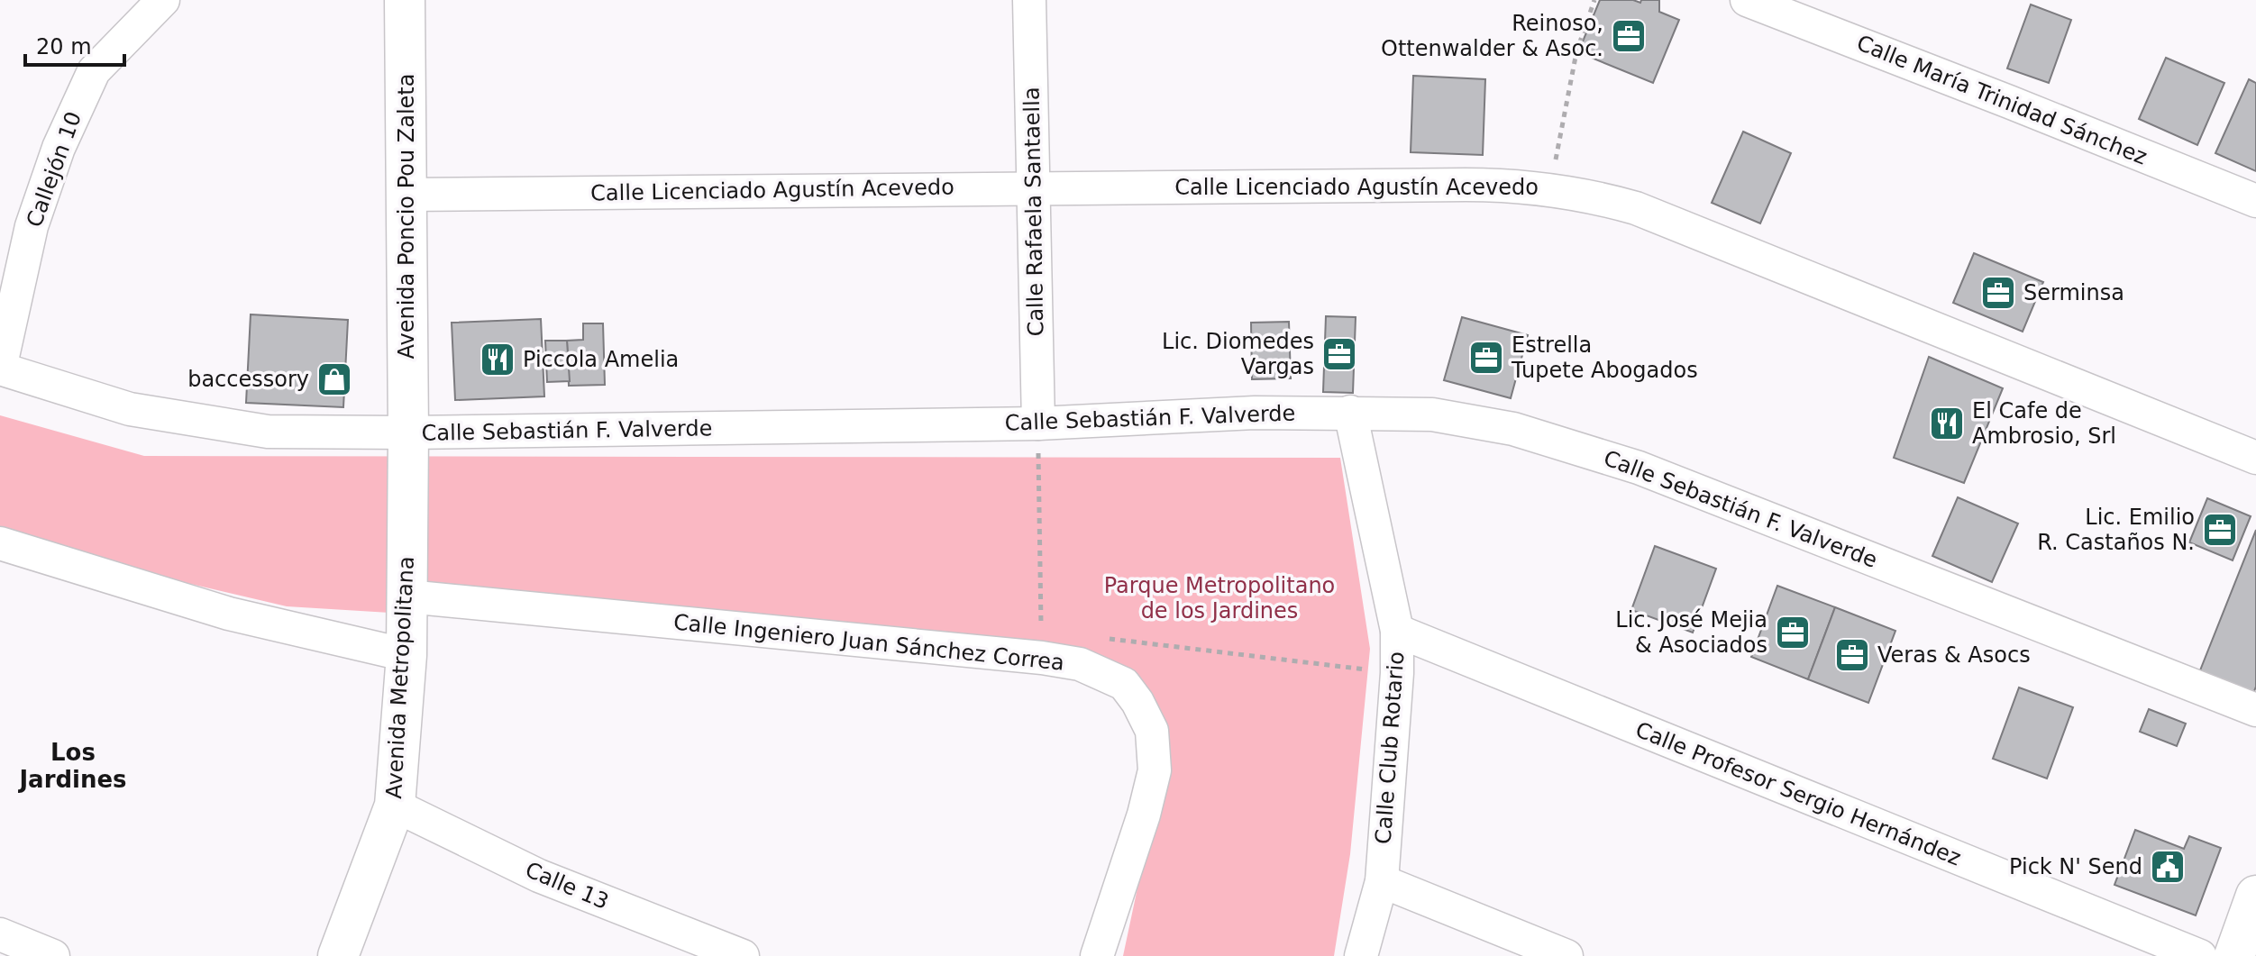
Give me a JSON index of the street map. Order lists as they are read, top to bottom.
{
  "streets": {
    "main road": ["Avenida Poncio Pou Zaleta", "Avenida Metropolitana"],
    "street": [
      "Calle María Trinidad Sánchez",
      "Callejón 10",
      "Calle Licenciado Agustín Acevedo",
      "Calle Rafaela Santaella",
      "Calle Sebastián F. Valverde",
      "Calle Ingeniero Juan Sánchez Correa",
      "Calle Club Rotario",
      "Calle Profesor Sergio Hernández",
      "Calle 13"
    ]
  },
  "crossings": [
    ["Callejón 10", "Calle Sebastián F. Valverde"],
    ["Calle Licenciado Agustín Acevedo", "Calle Rafaela Santaella"],
    ["Calle Licenciado Agustín Acevedo", "Avenida Poncio Pou Zaleta"],
    ["Calle Rafaela Santaella", "Calle Sebastián F. Valverde"],
    ["Avenida Poncio Pou Zaleta", "Calle Sebastián F. Valverde"],
    ["Avenida Poncio Pou Zaleta", "Avenida Metropolitana"],
    ["Calle Sebastián F. Valverde", "Avenida Metropolitana"],
    ["Calle Sebastián F. Valverde", "Calle Club Rotario"],
    ["Calle Ingeniero Juan Sánchez Correa", "Avenida Metropolitana"],
    ["Avenida Metropolitana", "Calle 13"],
    ["Calle Club Rotario", "Calle Profesor Sergio Hernández"]
  ],
  "districts": ["Los Jardines"],
  "parks": ["Parque Metropolitano de los Jardines"],
  "places": {
    "office": [
      "Reinoso, Ottenwalder & Asoc.",
      "Serminsa",
      "Lic. Diomedes Vargas",
      "Estrella Tupete Abogados",
      "Lic. Emilio R. Castaños N.",
      "Lic. José Mejia & Asociados",
      "Veras & Asocs"
    ],
    "restaurant": ["Piccola Amelia", "El Cafe de Ambrosio, Srl"],
    "shop": ["baccessory"],
    "public building": ["Pick N' Send"]
  },
  "scale_bar": "20 m"
}
